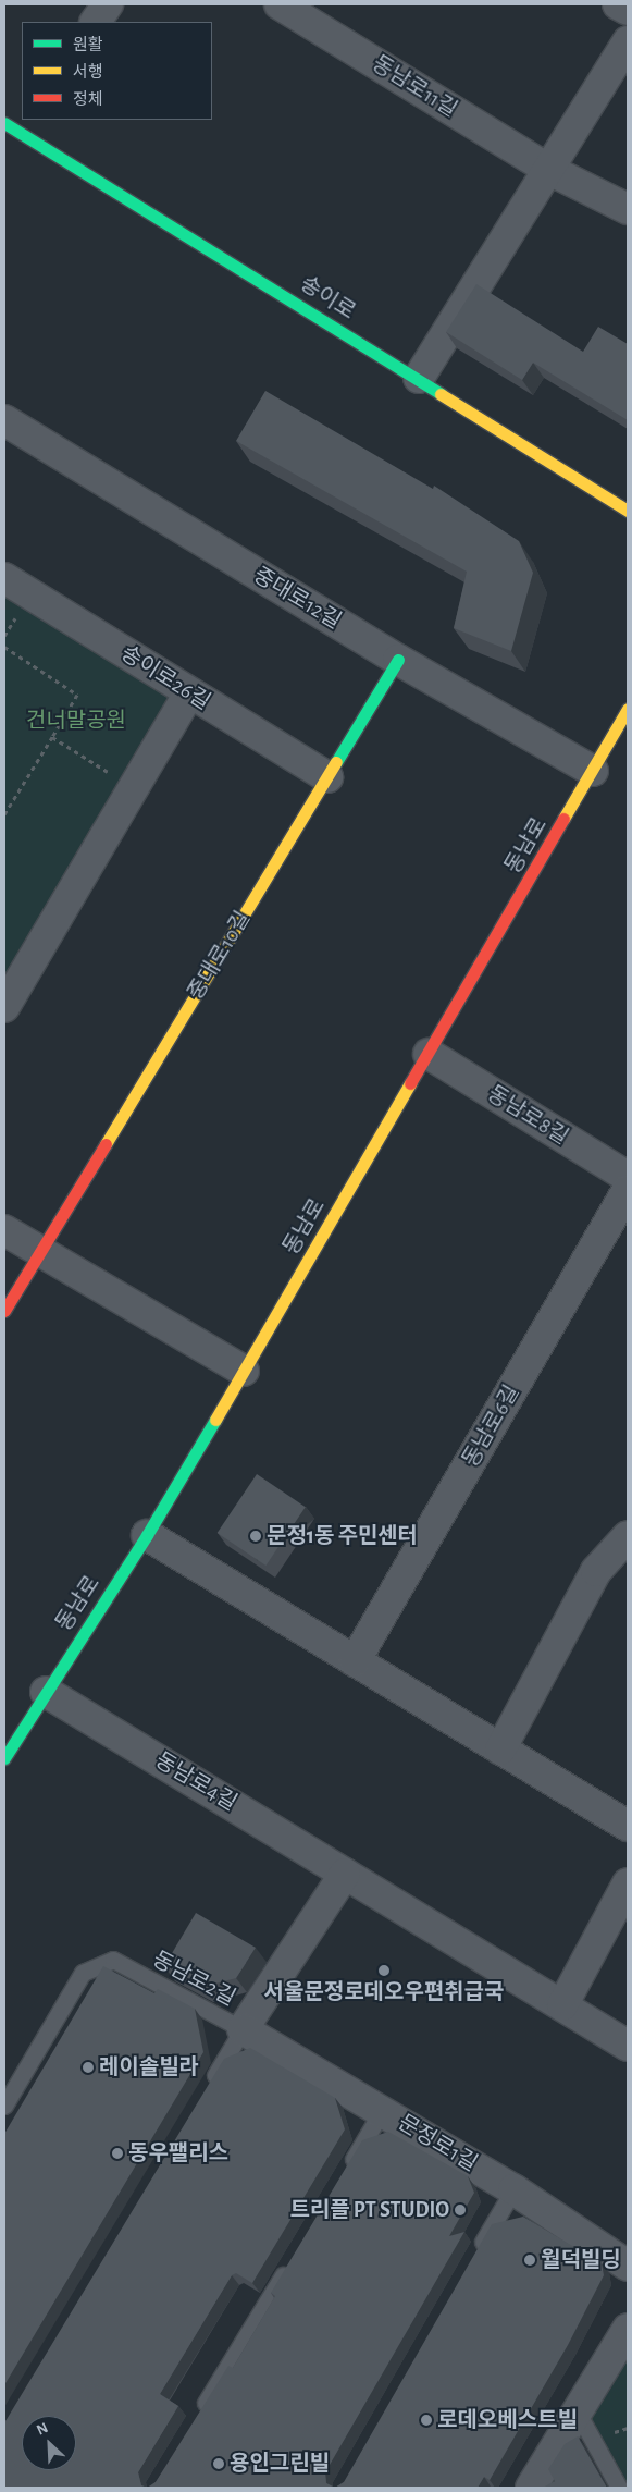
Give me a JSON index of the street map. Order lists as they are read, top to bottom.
{
  "streets": {
    "street": [
      "동남로11길",
      "송이로",
      "중대로12길",
      "송이로26길",
      "동남로",
      "중대로10길",
      "동남로8길",
      "동남로6길",
      "동남로4길",
      "문정로1길"
    ],
    "lane": ["동남로2길"]
  },
  "crossings": [
    ["중대로12길", "동남로"],
    ["중대로12길", "중대로10길"],
    ["송이로26길", "중대로10길"],
    ["동남로", "동남로8길"],
    ["동남로", "동남로4길"],
    ["동남로2길", "문정로1길"]
  ],
  "parks": ["건너말공원"],
  "places": [
    "문정1동 주민센터",
    "서울문정로데오우편취급국",
    "레이솔빌라",
    "동우팰리스",
    "트리플 PT STUDIO",
    "월덕빌딩",
    "로데오베스트빌",
    "용인그린빌"
  ],
  "legend": ["원활", "서행", "정체"],
  "north": "top left"
}
